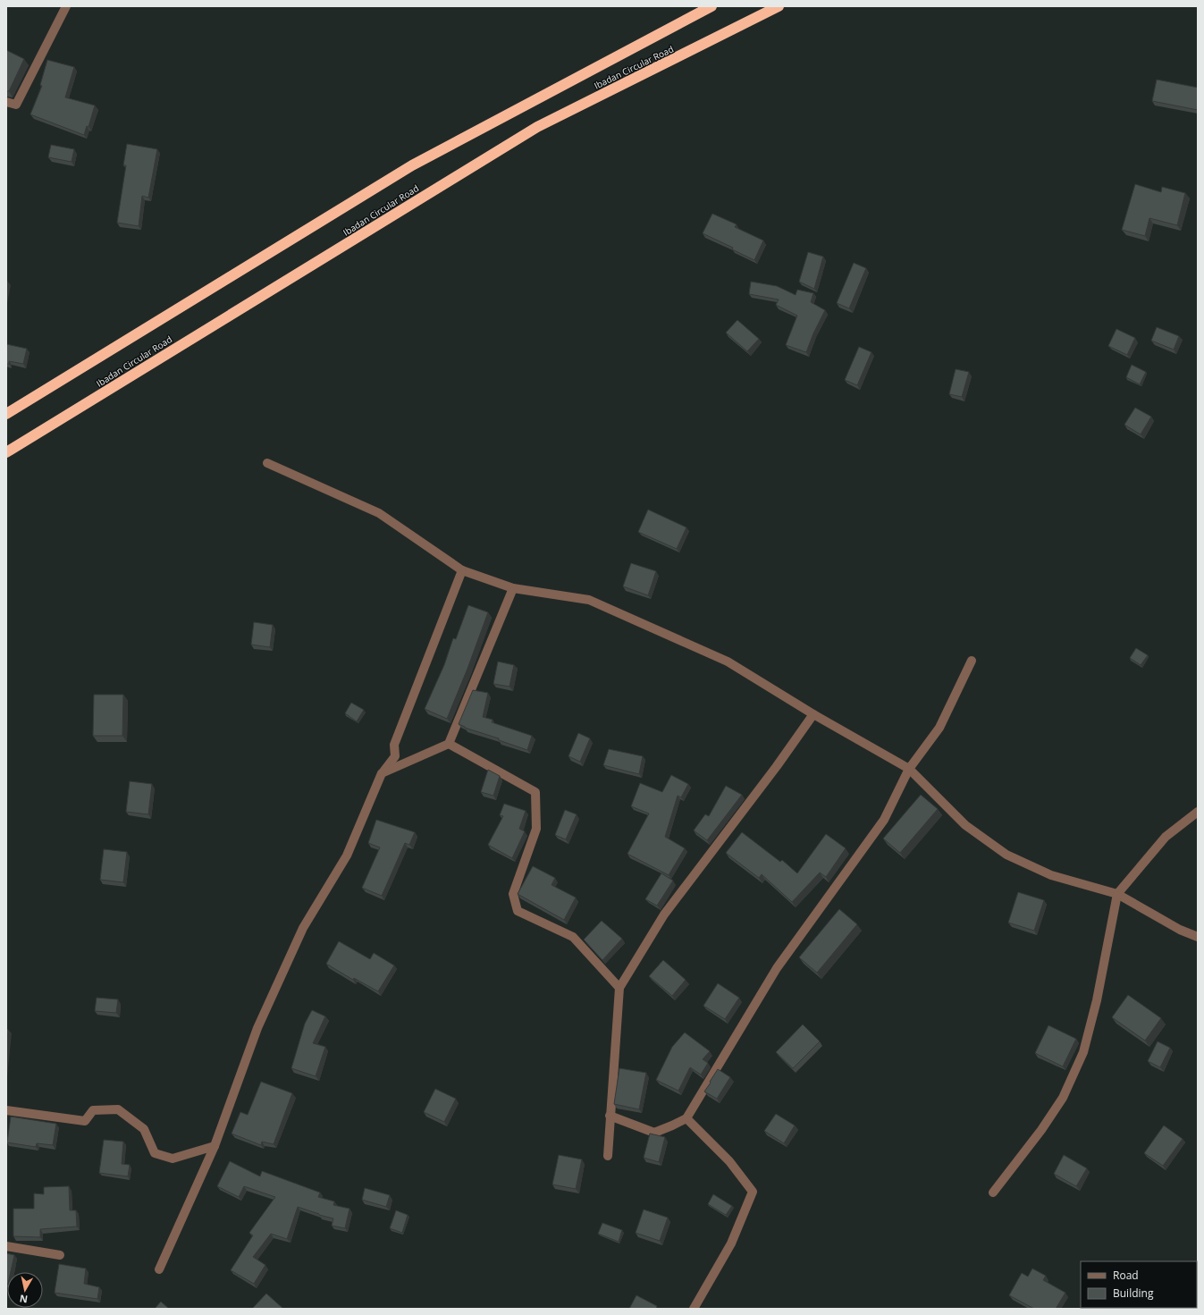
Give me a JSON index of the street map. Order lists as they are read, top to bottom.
{
  "streets": {
    "highway": ["Ibadan Circular Road"]
  },
  "legend": ["Road", "Building"],
  "north": "bottom"
}
